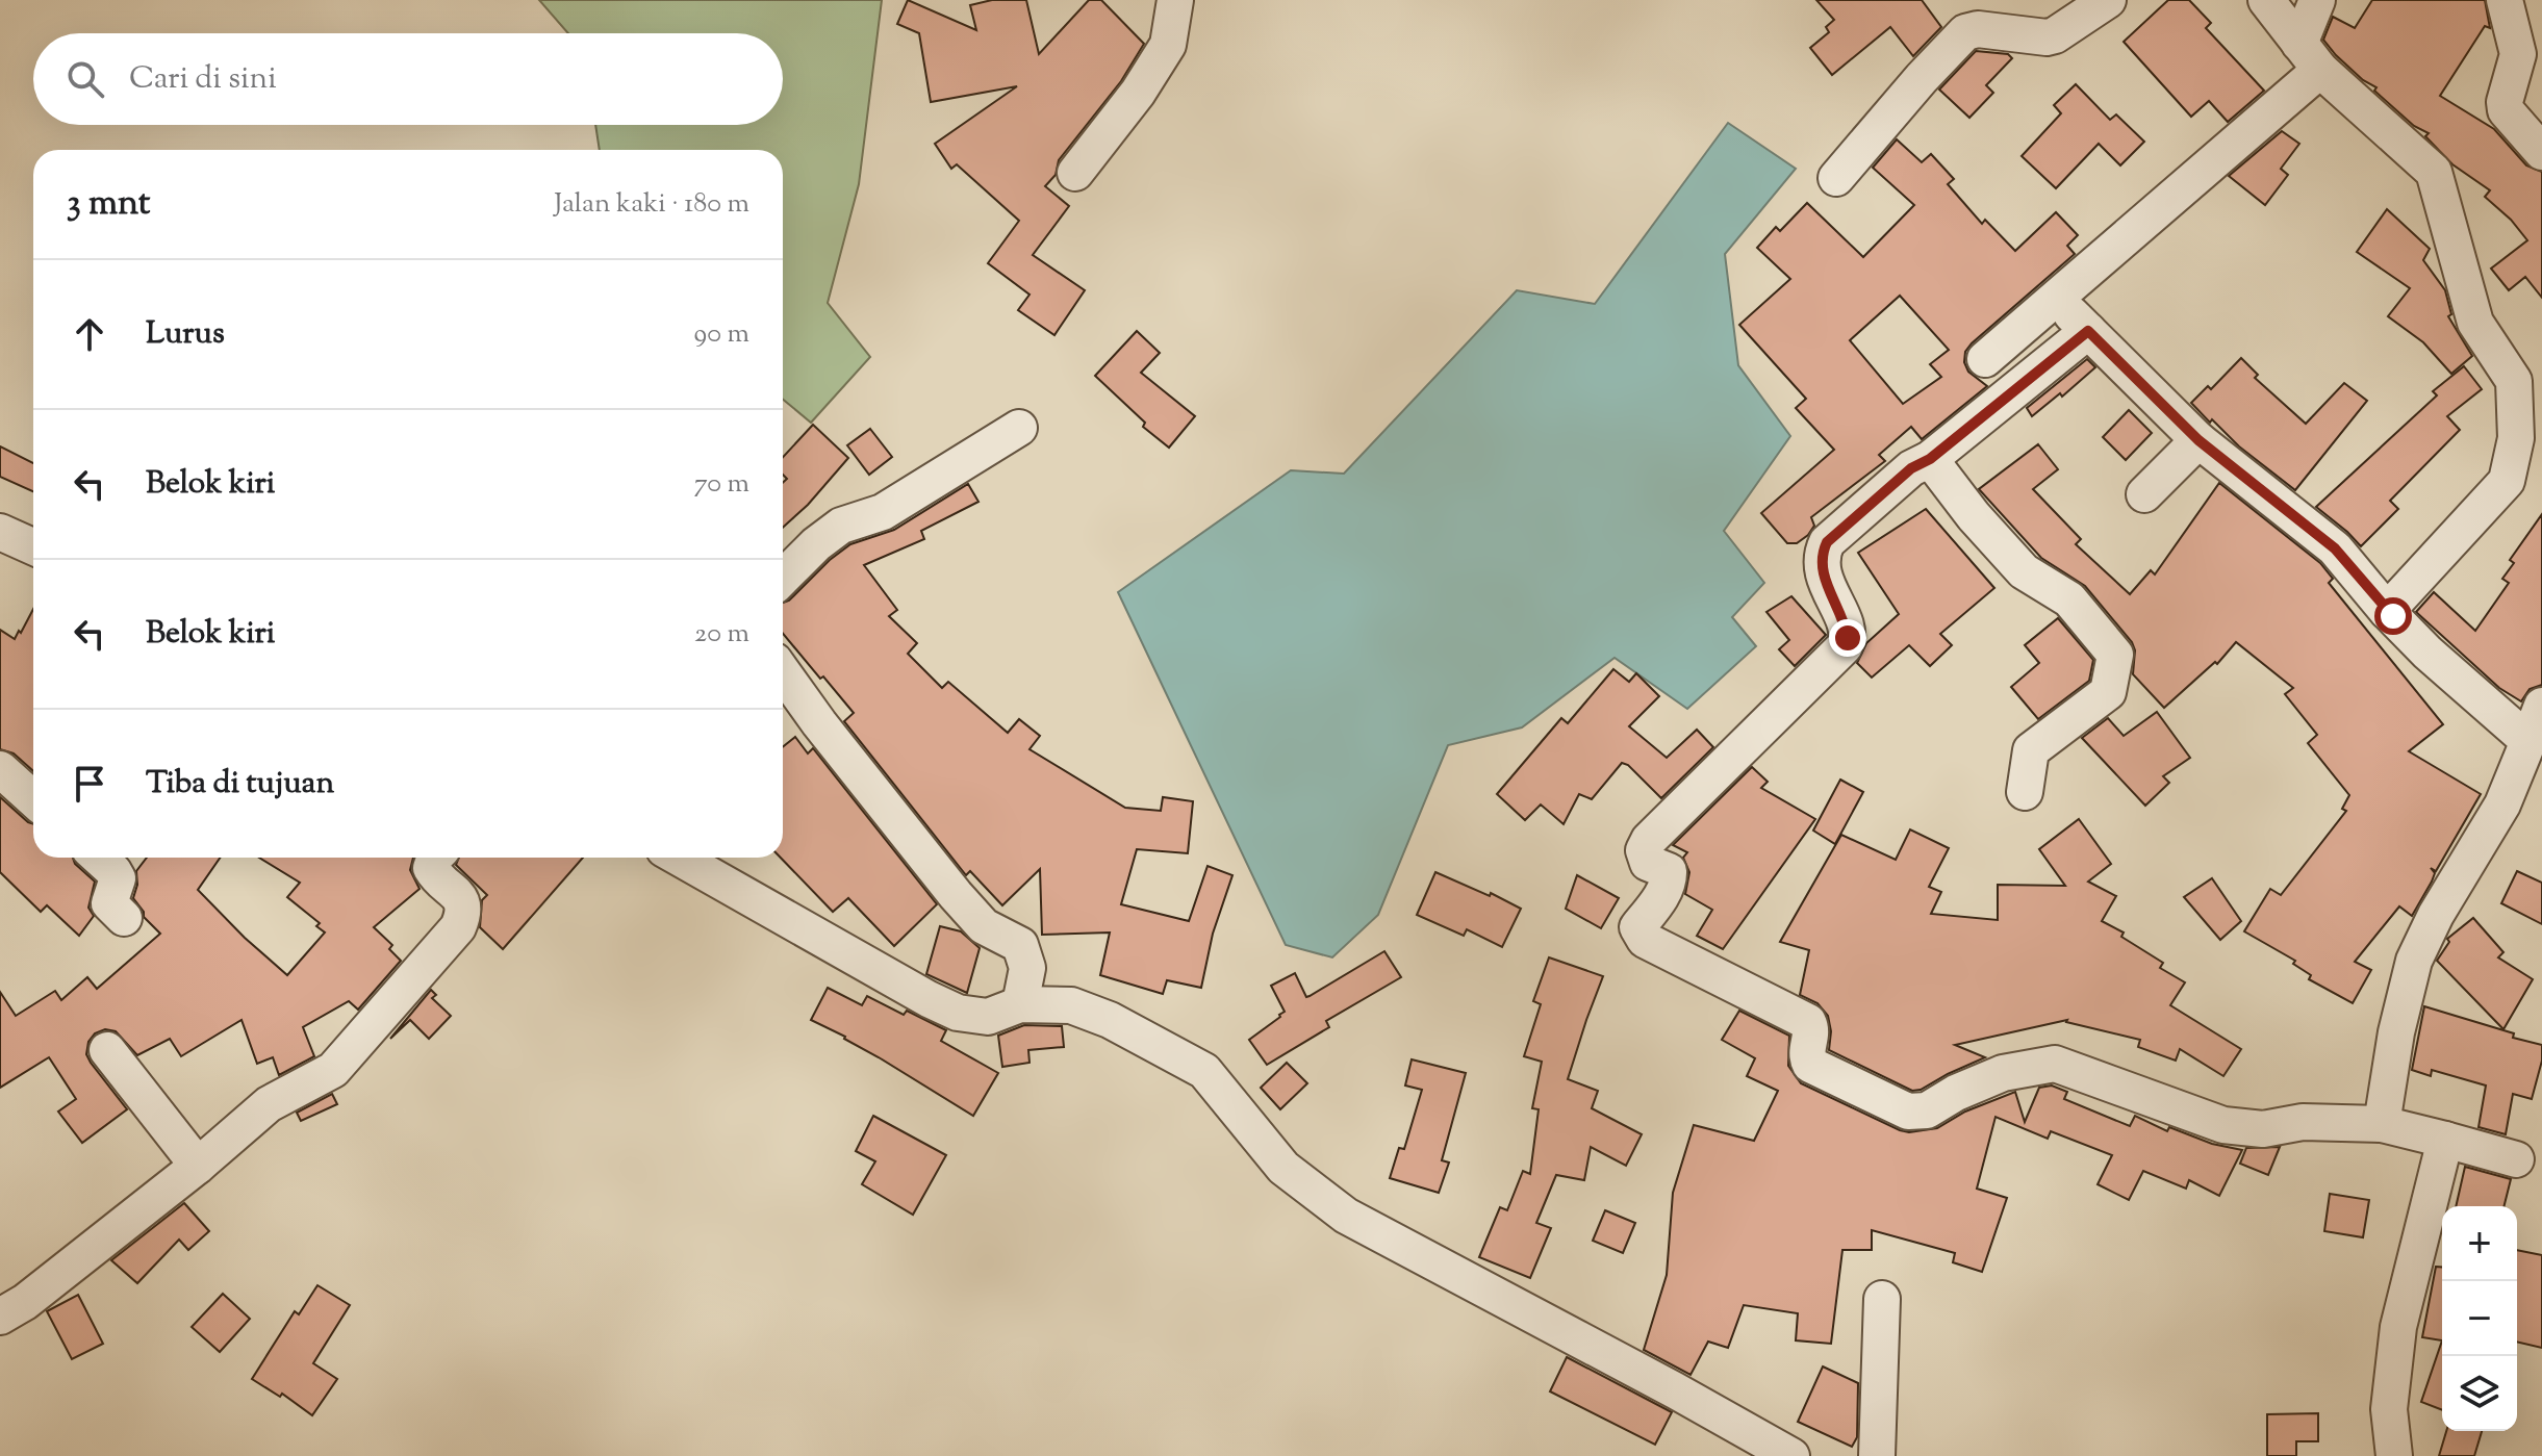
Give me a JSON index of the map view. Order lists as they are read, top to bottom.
{
  "page": {
    "search": "Cari di sini",
    "heading": ["3 mnt", "Jalan kaki · 180 m"],
    "list": [
      ["Lurus", "90 m"],
      ["Belok kiri", "70 m"],
      ["Belok kiri", "20 m"],
      "Tiba di tujuan"
    ],
    "map_buttons": ["+", "−"]
  }
}
